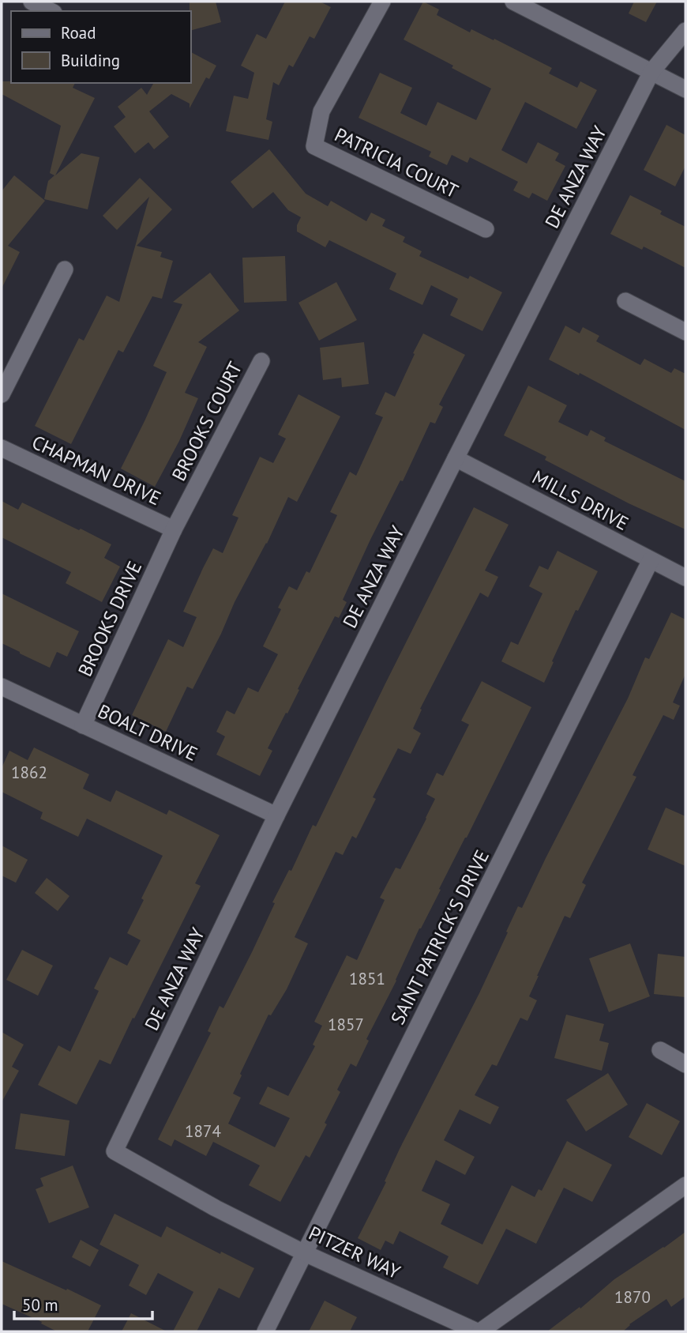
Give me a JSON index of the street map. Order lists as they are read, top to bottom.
{
  "streets": {
    "street": [
      "PATRICIA COURT",
      "DE ANZA WAY",
      "BROOKS COURT",
      "CHAPMAN DRIVE",
      "MILLS DRIVE",
      "BROOKS DRIVE",
      "BOALT DRIVE",
      "SAINT PATRICK'S DRIVE",
      "PITZER WAY"
    ]
  },
  "crossings": [
    ["DE ANZA WAY", "MILLS DRIVE"],
    ["DE ANZA WAY", "BOALT DRIVE"],
    ["DE ANZA WAY", "PITZER WAY"],
    ["BROOKS COURT", "CHAPMAN DRIVE"],
    ["BROOKS COURT", "BROOKS DRIVE"],
    ["CHAPMAN DRIVE", "BROOKS DRIVE"],
    ["MILLS DRIVE", "SAINT PATRICK'S DRIVE"],
    ["BROOKS DRIVE", "BOALT DRIVE"],
    ["SAINT PATRICK'S DRIVE", "PITZER WAY"]
  ],
  "house_numbers": [
    "1862",
    "1851",
    "1857",
    "1874",
    "1870"
  ],
  "legend": ["Road", "Building"],
  "scale_bar": "50 m"
}
